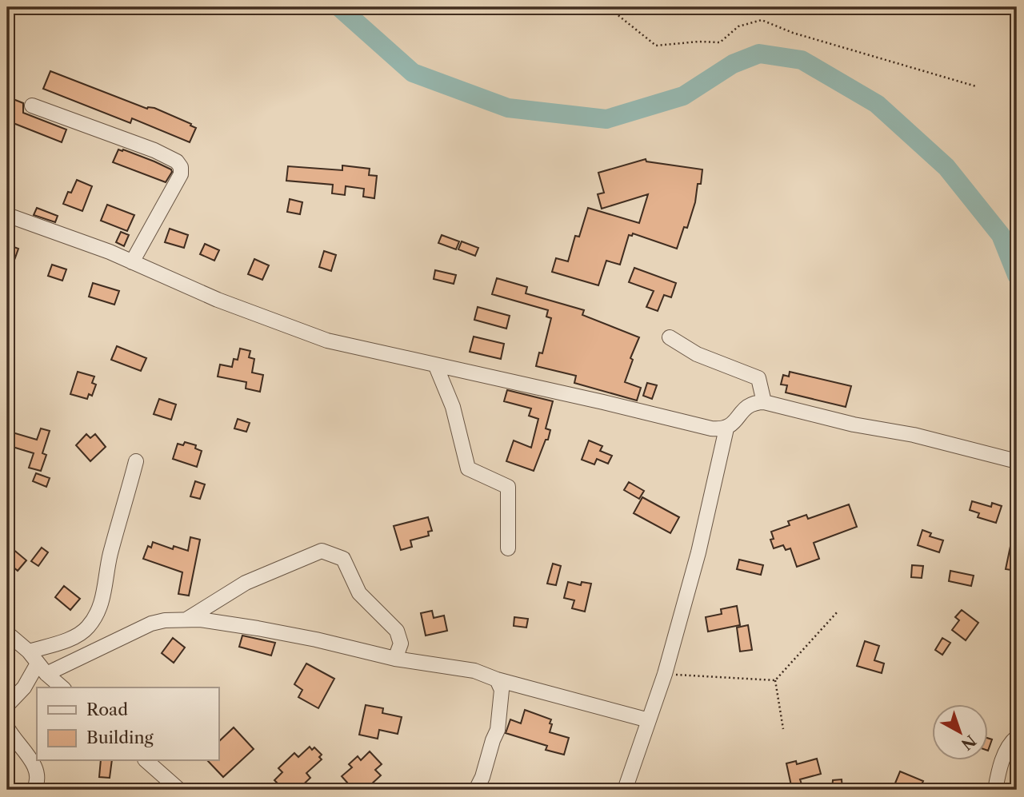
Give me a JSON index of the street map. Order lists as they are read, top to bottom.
{
  "legend": ["Road", "Building"],
  "north": "bottom right"
}
